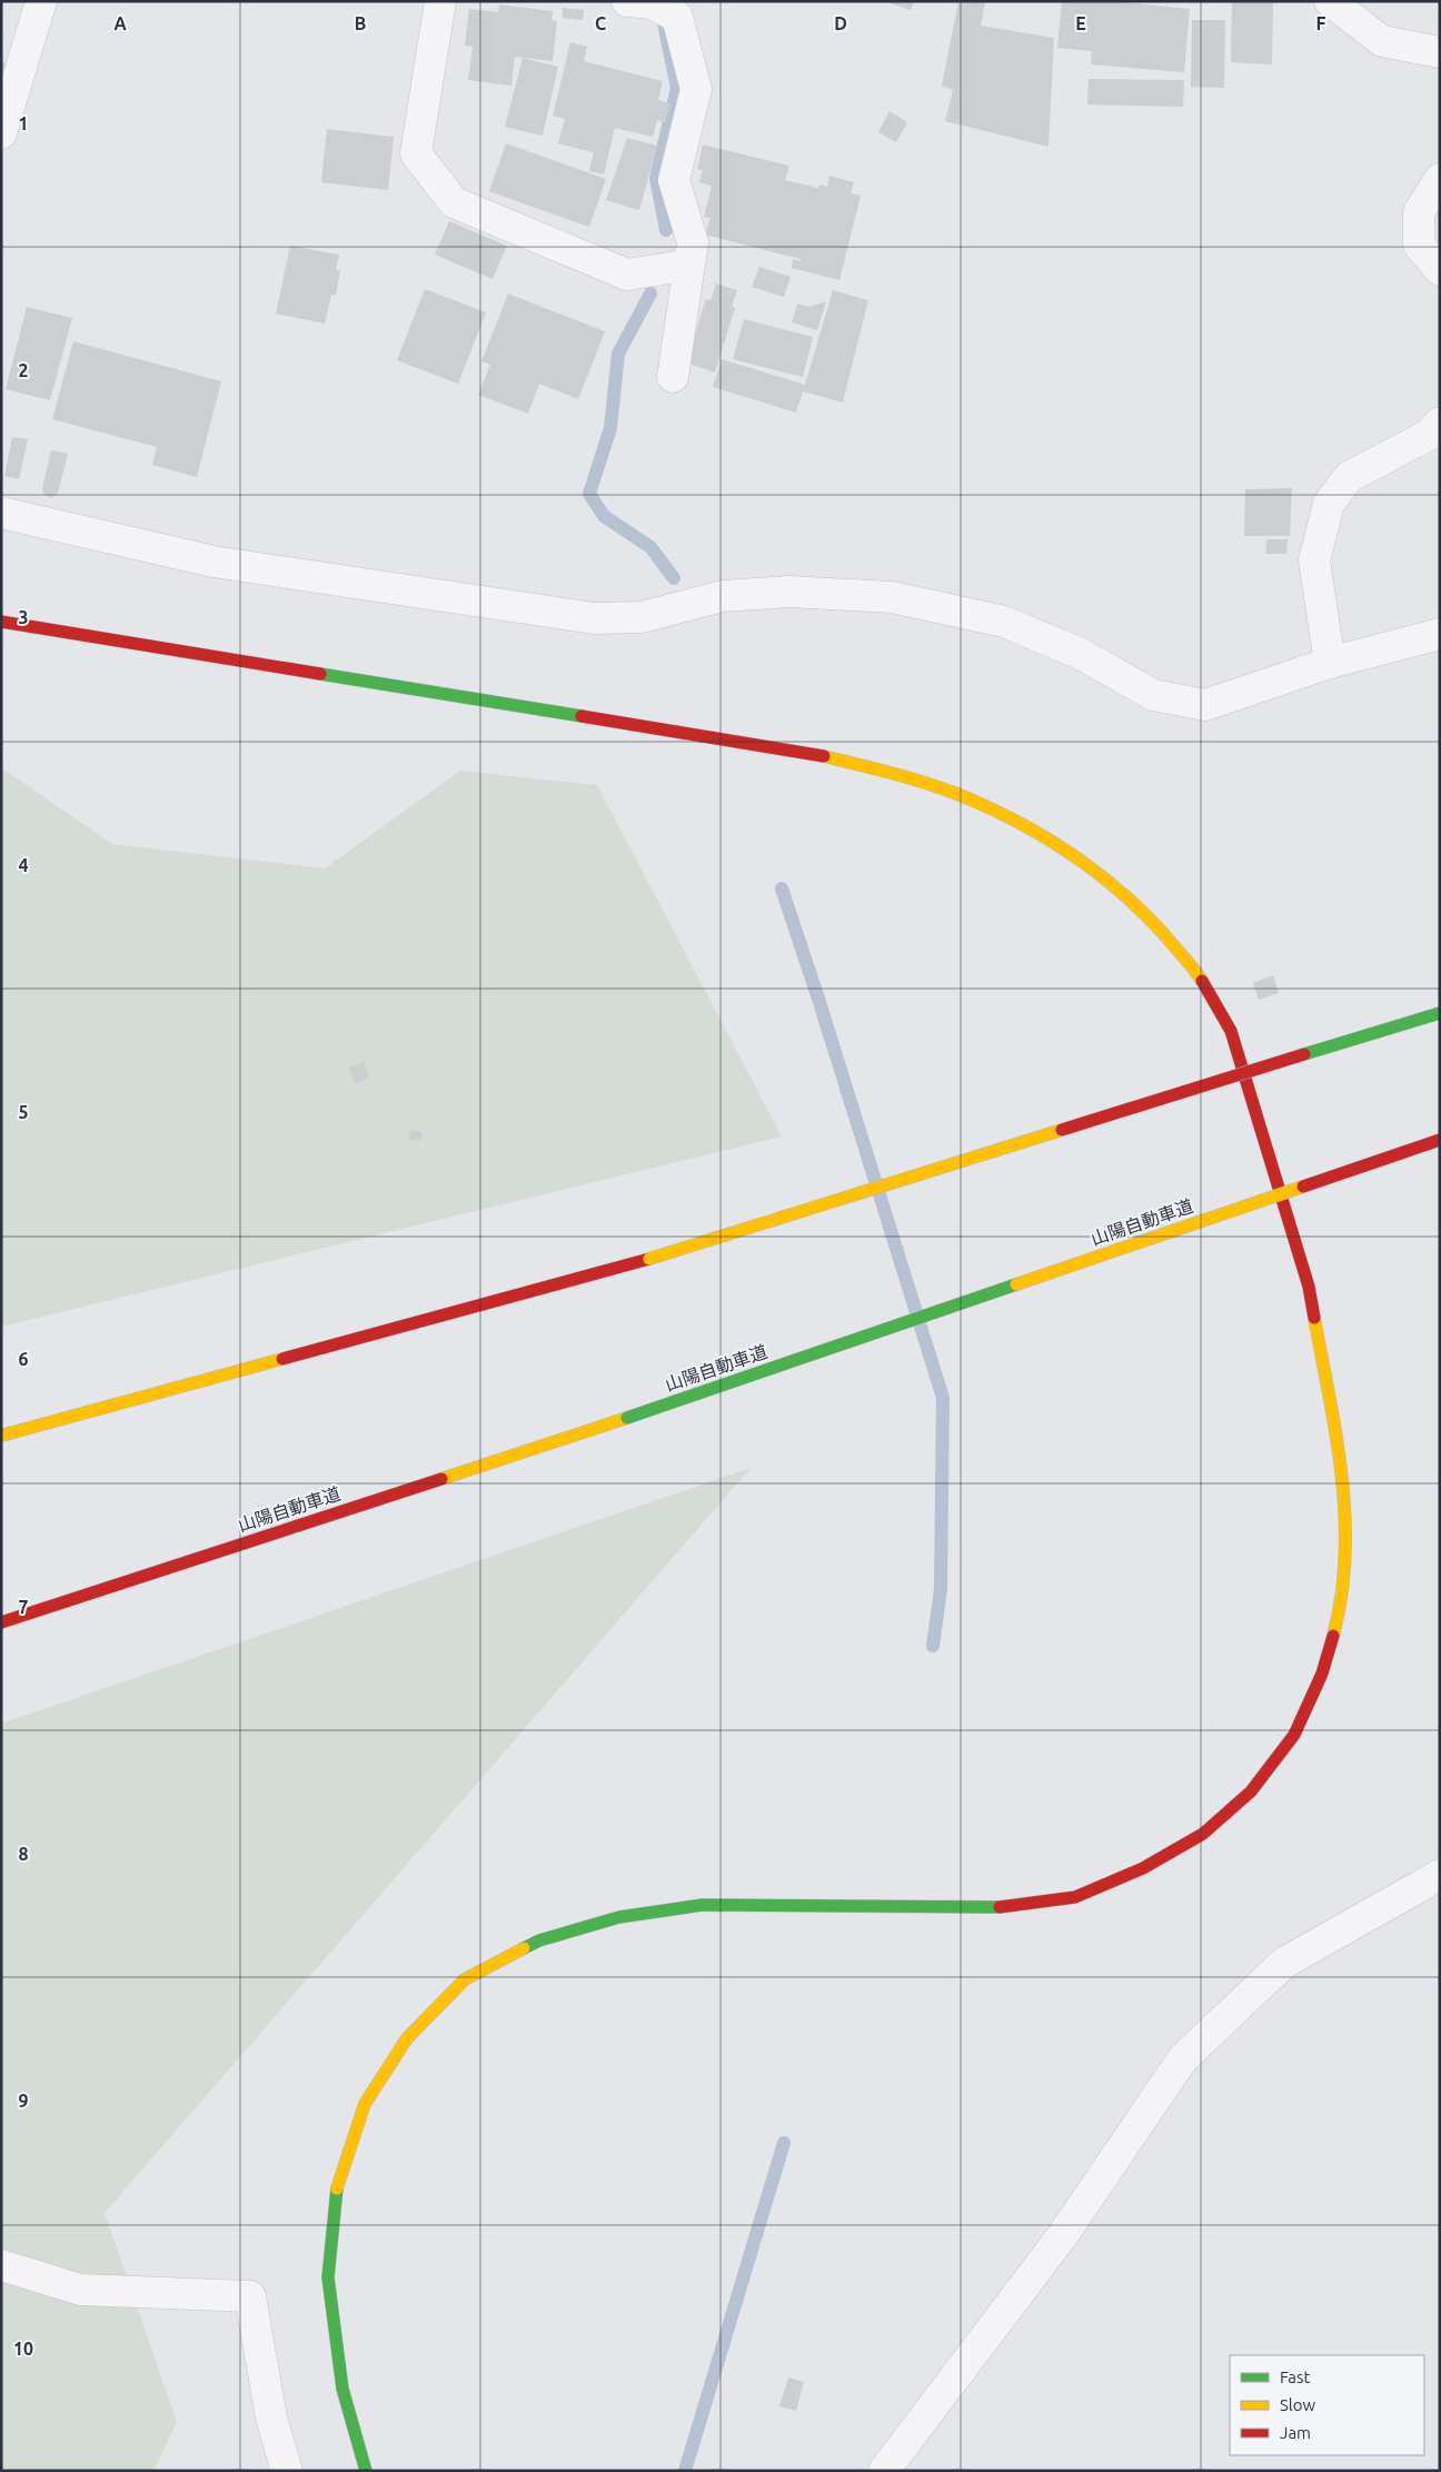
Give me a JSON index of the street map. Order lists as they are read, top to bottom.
{
  "streets": {
    "highway": ["山陽自動車道"]
  },
  "legend": ["Fast", "Slow", "Jam"],
  "grid": {
    "columns": [
      "A",
      "B",
      "C",
      "D",
      "E",
      "F"
    ],
    "rows": [
      "1",
      "2",
      "3",
      "4",
      "5",
      "6",
      "7",
      "8",
      "9",
      "10"
    ]
  }
}
